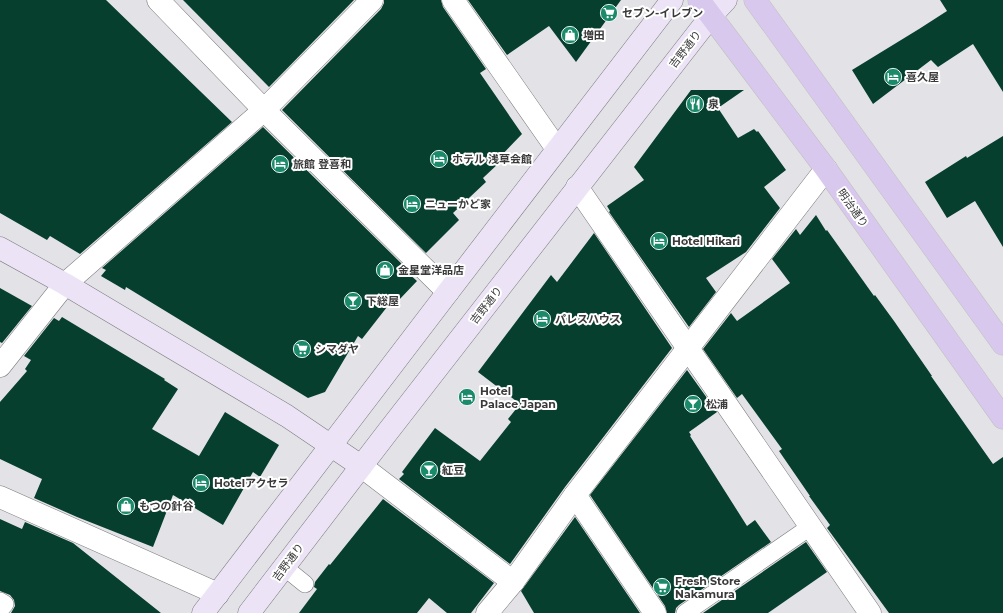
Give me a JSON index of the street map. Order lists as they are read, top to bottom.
{
  "streets": {
    "main road": ["吉野通り", "明治通り"]
  },
  "crossings": [
    ["吉野通り", "明治通り"]
  ],
  "places": {
    "supermarket": ["セブン-イレブン", "シマダヤ", "Fresh Store Nakamura"],
    "shop": ["増田", "金星堂洋品店", "もつの針谷"],
    "hotel": [
      "喜久屋",
      "ホテル 浅草会館",
      "旅館 登喜和",
      "ニューかど家",
      "Hotel Hikari",
      "パレスハウス",
      "Hotel Palace Japan",
      "Hotelアクセラ"
    ],
    "restaurant": ["泉"],
    "bar": ["下総屋", "松浦", "紅豆"]
  }
}
